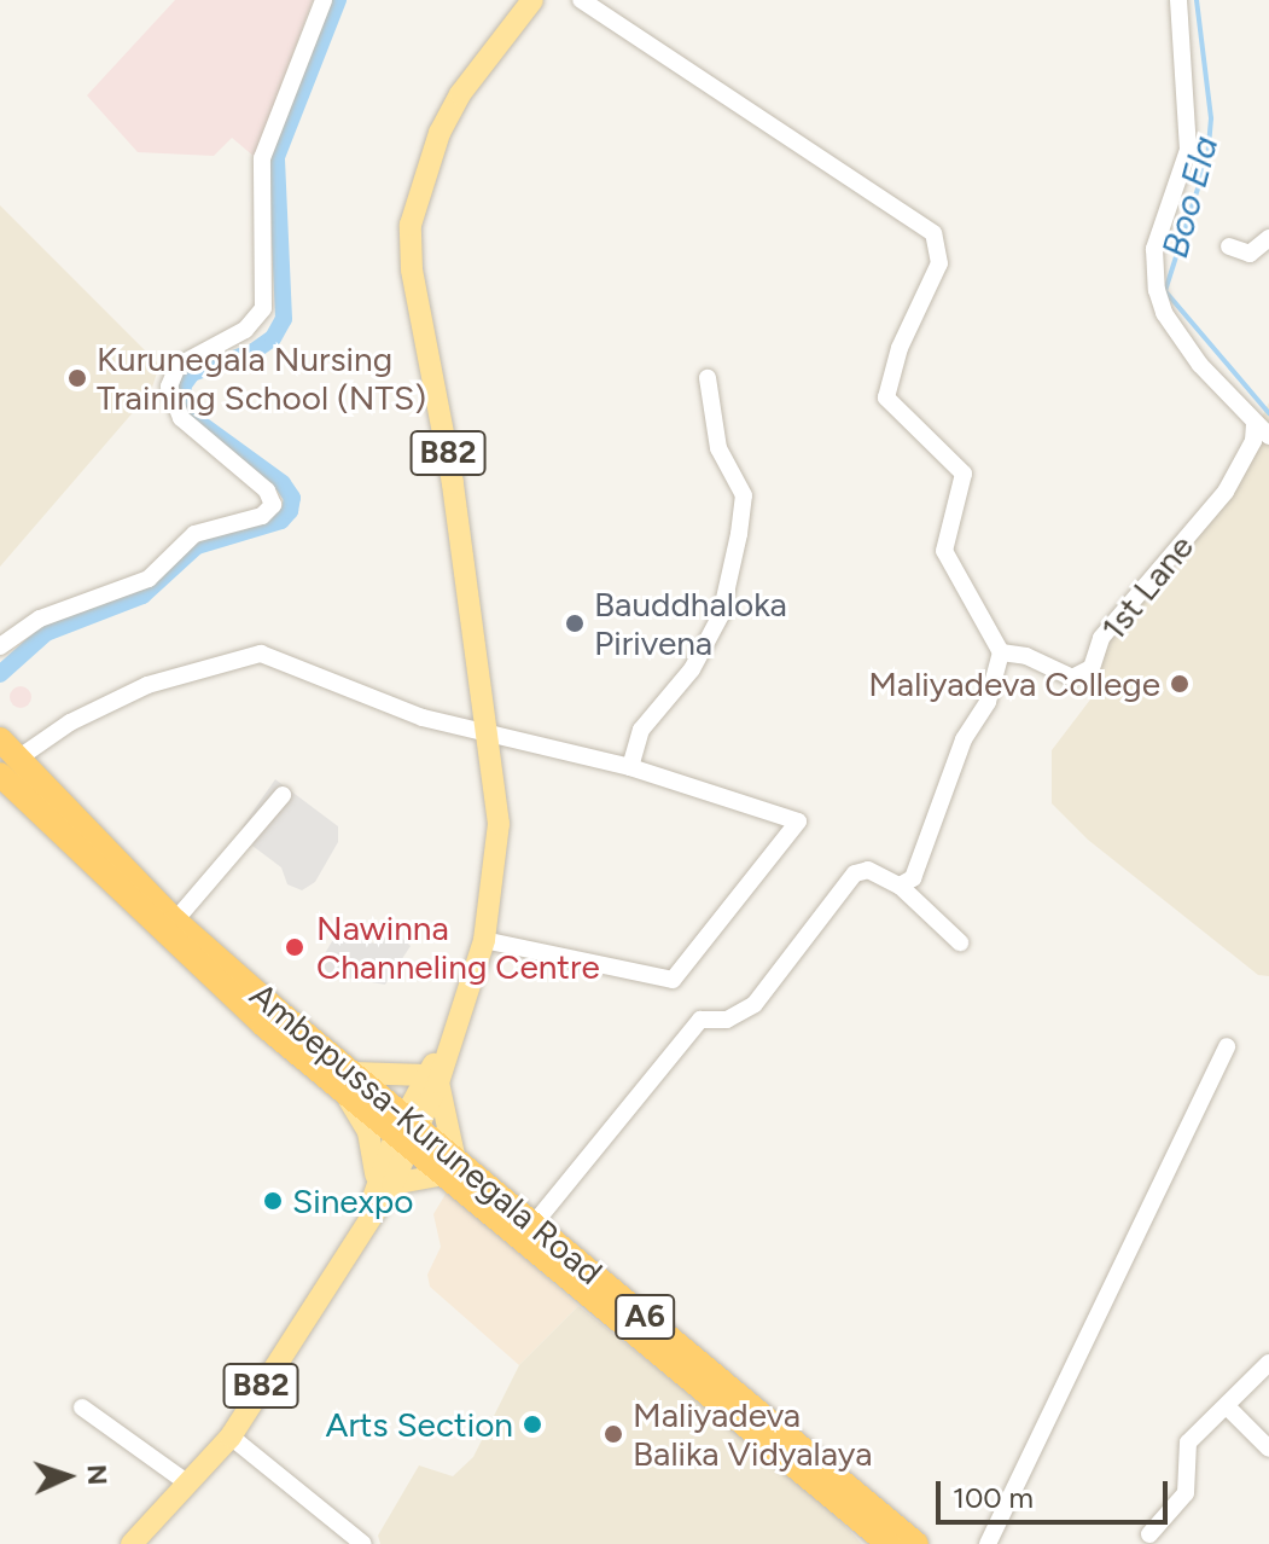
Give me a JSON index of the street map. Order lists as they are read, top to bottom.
{
  "streets": {
    "highway": ["Ambepussa-Kurunegala Road", "A6"],
    "main road": ["B82"],
    "street": ["1st Lane"]
  },
  "crossings": [
    ["B82", "Ambepussa-Kurunegala Road"]
  ],
  "water": ["Boo Ela"],
  "places": [
    "Kurunegala Nursing Training School (NTS)",
    "Bauddhaloka Pirivena",
    "Maliyadeva College",
    "Nawinna Channeling Centre",
    "Sinexpo",
    "Arts Section",
    "Maliyadeva Balika Vidyalaya"
  ],
  "scale_bar": "100 m",
  "north": "right"
}
